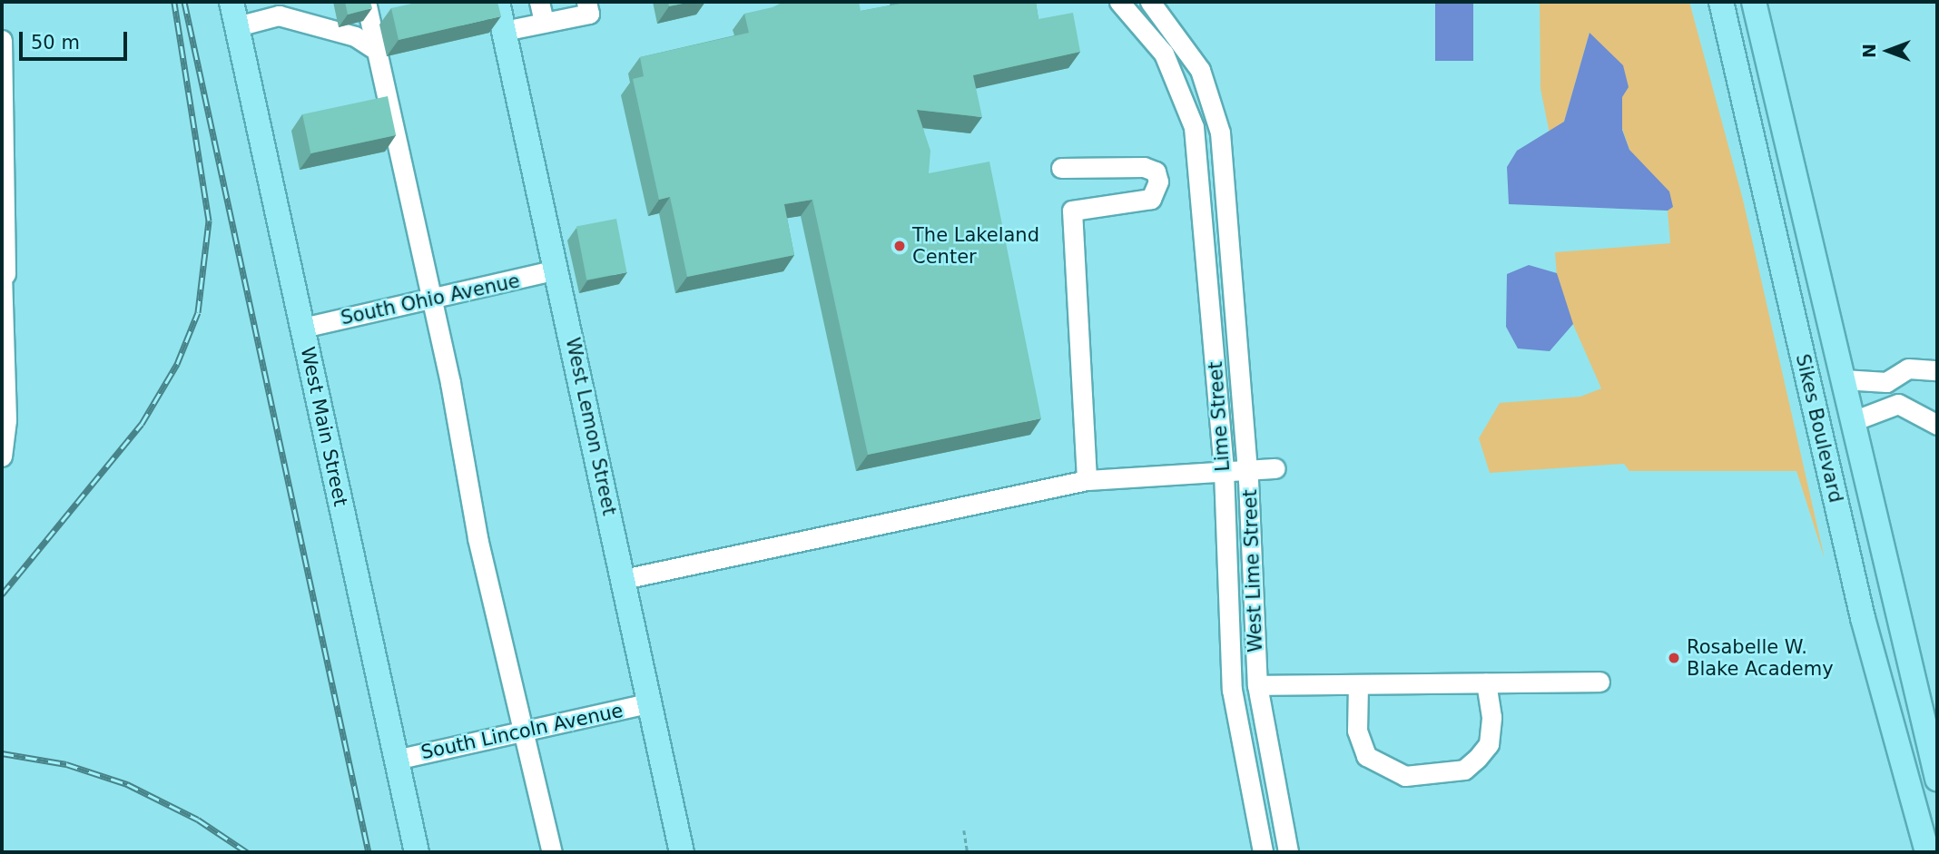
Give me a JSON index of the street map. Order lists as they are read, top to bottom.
{
  "streets": {
    "main road": ["West Main Street", "West Lemon Street", "Sikes Boulevard"],
    "street": [
      "South Ohio Avenue",
      "Lime Street",
      "West Lime Street",
      "South Lincoln Avenue"
    ]
  },
  "crossings": [
    ["South Ohio Avenue", "West Main Street"],
    ["South Ohio Avenue", "West Lemon Street"],
    ["West Main Street", "South Lincoln Avenue"],
    ["West Lemon Street", "South Lincoln Avenue"]
  ],
  "places": ["The Lakeland Center", "Rosabelle W. Blake Academy"],
  "scale_bar": "50 m",
  "north": "left"
}
